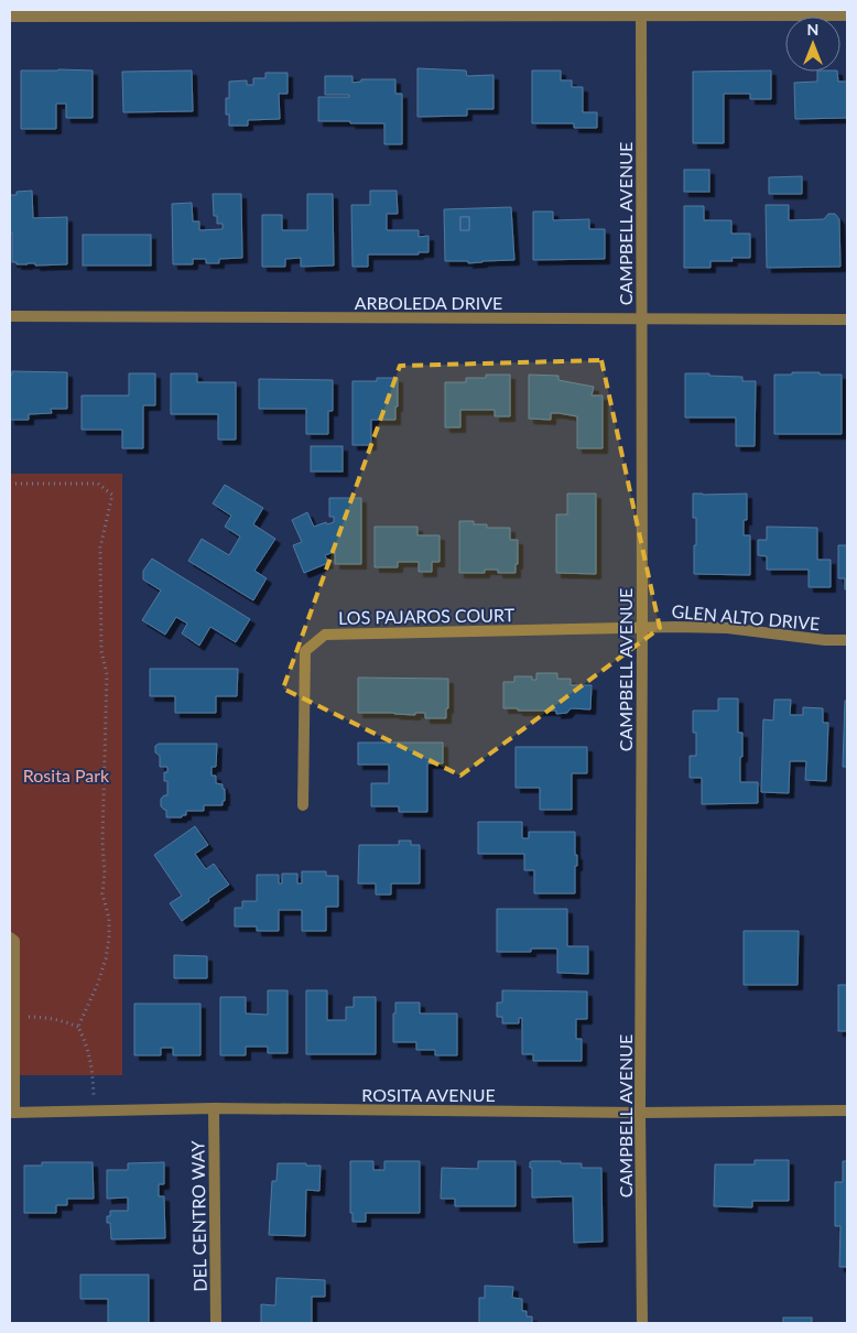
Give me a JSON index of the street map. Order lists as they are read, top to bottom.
{
  "streets": {
    "street": [
      "CAMPBELL AVENUE",
      "ARBOLEDA DRIVE",
      "LOS PAJAROS COURT",
      "GLEN ALTO DRIVE",
      "ROSITA AVENUE",
      "DEL CENTRO WAY"
    ]
  },
  "crossings": [
    ["CAMPBELL AVENUE", "ARBOLEDA DRIVE"],
    ["CAMPBELL AVENUE", "LOS PAJAROS COURT"],
    ["CAMPBELL AVENUE", "GLEN ALTO DRIVE"],
    ["CAMPBELL AVENUE", "ROSITA AVENUE"],
    ["LOS PAJAROS COURT", "GLEN ALTO DRIVE"],
    ["ROSITA AVENUE", "DEL CENTRO WAY"]
  ],
  "parks": ["Rosita Park"],
  "north": "top"
}
